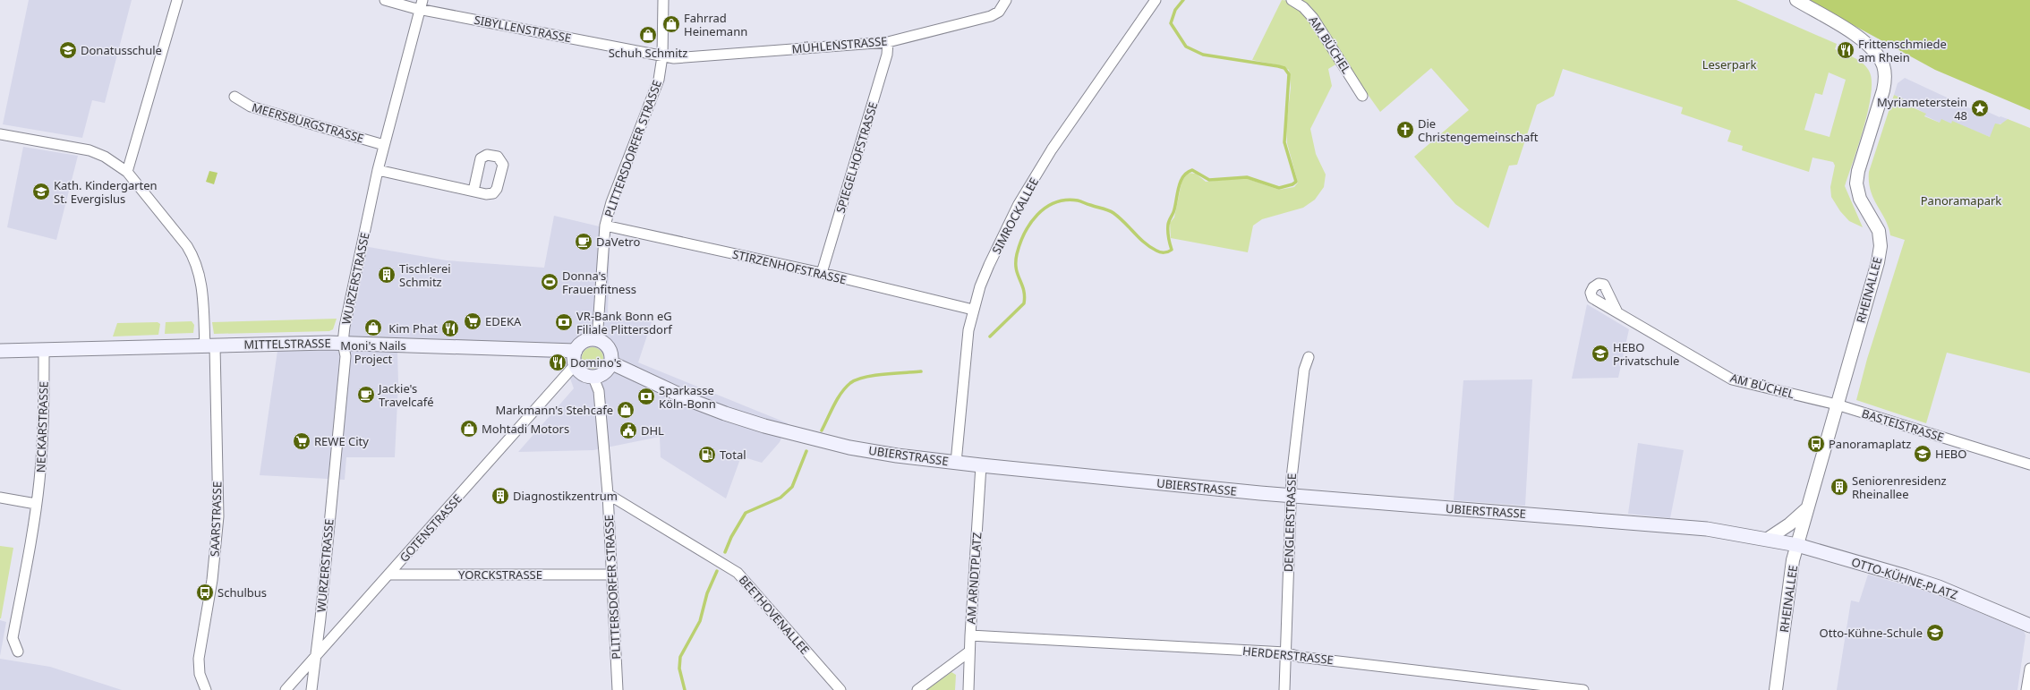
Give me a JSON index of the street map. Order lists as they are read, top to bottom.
{
  "streets": {
    "main road": ["MITTELSTRASSE", "UBIERSTRASSE", "OTTO-KÜHNE-PLATZ"],
    "street": [
      "SIBYLLENSTRASSE",
      "MÜHLENSTRASSE",
      "AM BÜCHEL",
      "MEERSBURGSTRASSE",
      "PLITTERSDORFER STRASSE",
      "SPIEGELHOFSTRASSE",
      "SIMROCKALLEE",
      "STIRZENHOFSTRASSE",
      "WURZERSTRASSE",
      "RHEINALLEE",
      "BASTEISTRASSE",
      "NECKARSTRASSE",
      "SAARSTRASSE",
      "DENGLERSTRASSE",
      "GOTENSTRASSE",
      "YORCKSTRASSE",
      "AM ARNDTPLATZ",
      "BEETHOVENALLEE",
      "HERDERSTRASSE"
    ]
  },
  "crossings": [
    ["SIBYLLENSTRASSE", "MÜHLENSTRASSE"],
    ["SIBYLLENSTRASSE", "PLITTERSDORFER STRASSE"],
    ["SIBYLLENSTRASSE", "WURZERSTRASSE"],
    ["MÜHLENSTRASSE", "PLITTERSDORFER STRASSE"],
    ["MÜHLENSTRASSE", "SPIEGELHOFSTRASSE"],
    ["AM BÜCHEL", "RHEINALLEE"],
    ["AM BÜCHEL", "BASTEISTRASSE"],
    ["MEERSBURGSTRASSE", "WURZERSTRASSE"],
    ["PLITTERSDORFER STRASSE", "STIRZENHOFSTRASSE"],
    ["PLITTERSDORFER STRASSE", "MITTELSTRASSE"],
    ["PLITTERSDORFER STRASSE", "UBIERSTRASSE"],
    ["PLITTERSDORFER STRASSE", "GOTENSTRASSE"],
    ["PLITTERSDORFER STRASSE", "YORCKSTRASSE"],
    ["PLITTERSDORFER STRASSE", "BEETHOVENALLEE"],
    ["SPIEGELHOFSTRASSE", "STIRZENHOFSTRASSE"],
    ["SIMROCKALLEE", "STIRZENHOFSTRASSE"],
    ["SIMROCKALLEE", "UBIERSTRASSE"],
    ["WURZERSTRASSE", "MITTELSTRASSE"],
    ["WURZERSTRASSE", "GOTENSTRASSE"],
    ["RHEINALLEE", "BASTEISTRASSE"],
    ["RHEINALLEE", "UBIERSTRASSE"],
    ["RHEINALLEE", "OTTO-KÜHNE-PLATZ"],
    ["MITTELSTRASSE", "NECKARSTRASSE"],
    ["MITTELSTRASSE", "UBIERSTRASSE"],
    ["MITTELSTRASSE", "SAARSTRASSE"],
    ["MITTELSTRASSE", "GOTENSTRASSE"],
    ["UBIERSTRASSE", "DENGLERSTRASSE"],
    ["UBIERSTRASSE", "GOTENSTRASSE"],
    ["UBIERSTRASSE", "AM ARNDTPLATZ"],
    ["UBIERSTRASSE", "OTTO-KÜHNE-PLATZ"],
    ["DENGLERSTRASSE", "HERDERSTRASSE"],
    ["GOTENSTRASSE", "YORCKSTRASSE"],
    ["AM ARNDTPLATZ", "HERDERSTRASSE"]
  ],
  "parks": ["Leserpark", "Panoramapark"],
  "places": {
    "shop": [
      "Fahrrad Heinemann",
      "Schuh Schmitz",
      "Moni's Nails Project",
      "Markmann's Stehcafe",
      "Mohtadi Motors"
    ],
    "school or university": [
      "Donatusschule",
      "Kath. Kindergarten St. Evergislus",
      "HEBO Privatschule",
      "HEBO",
      "Otto-Kühne-Schule"
    ],
    "restaurant": ["Frittenschmiede am Rhein", "Kim Phat", "Domino's"],
    "place": ["Myriameterstein 48"],
    "church": ["Die Christengemeinschaft"],
    "cafe": ["DaVetro", "Jackie's Travelcafé"],
    "building": ["Tischlerei Schmitz", "Seniorenresidenz Rheinallee", "Diagnostikzentrum"],
    "sports": ["Donna's Frauenfitness"],
    "supermarket": ["EDEKA", "REWE City"],
    "bank": ["VR-Bank Bonn eG Filiale Plittersdorf", "Sparkasse Köln-Bonn"],
    "public building": ["DHL"],
    "bus stop": ["Panoramaplatz", "Schulbus"],
    "fuel station": ["Total"]
  }
}
